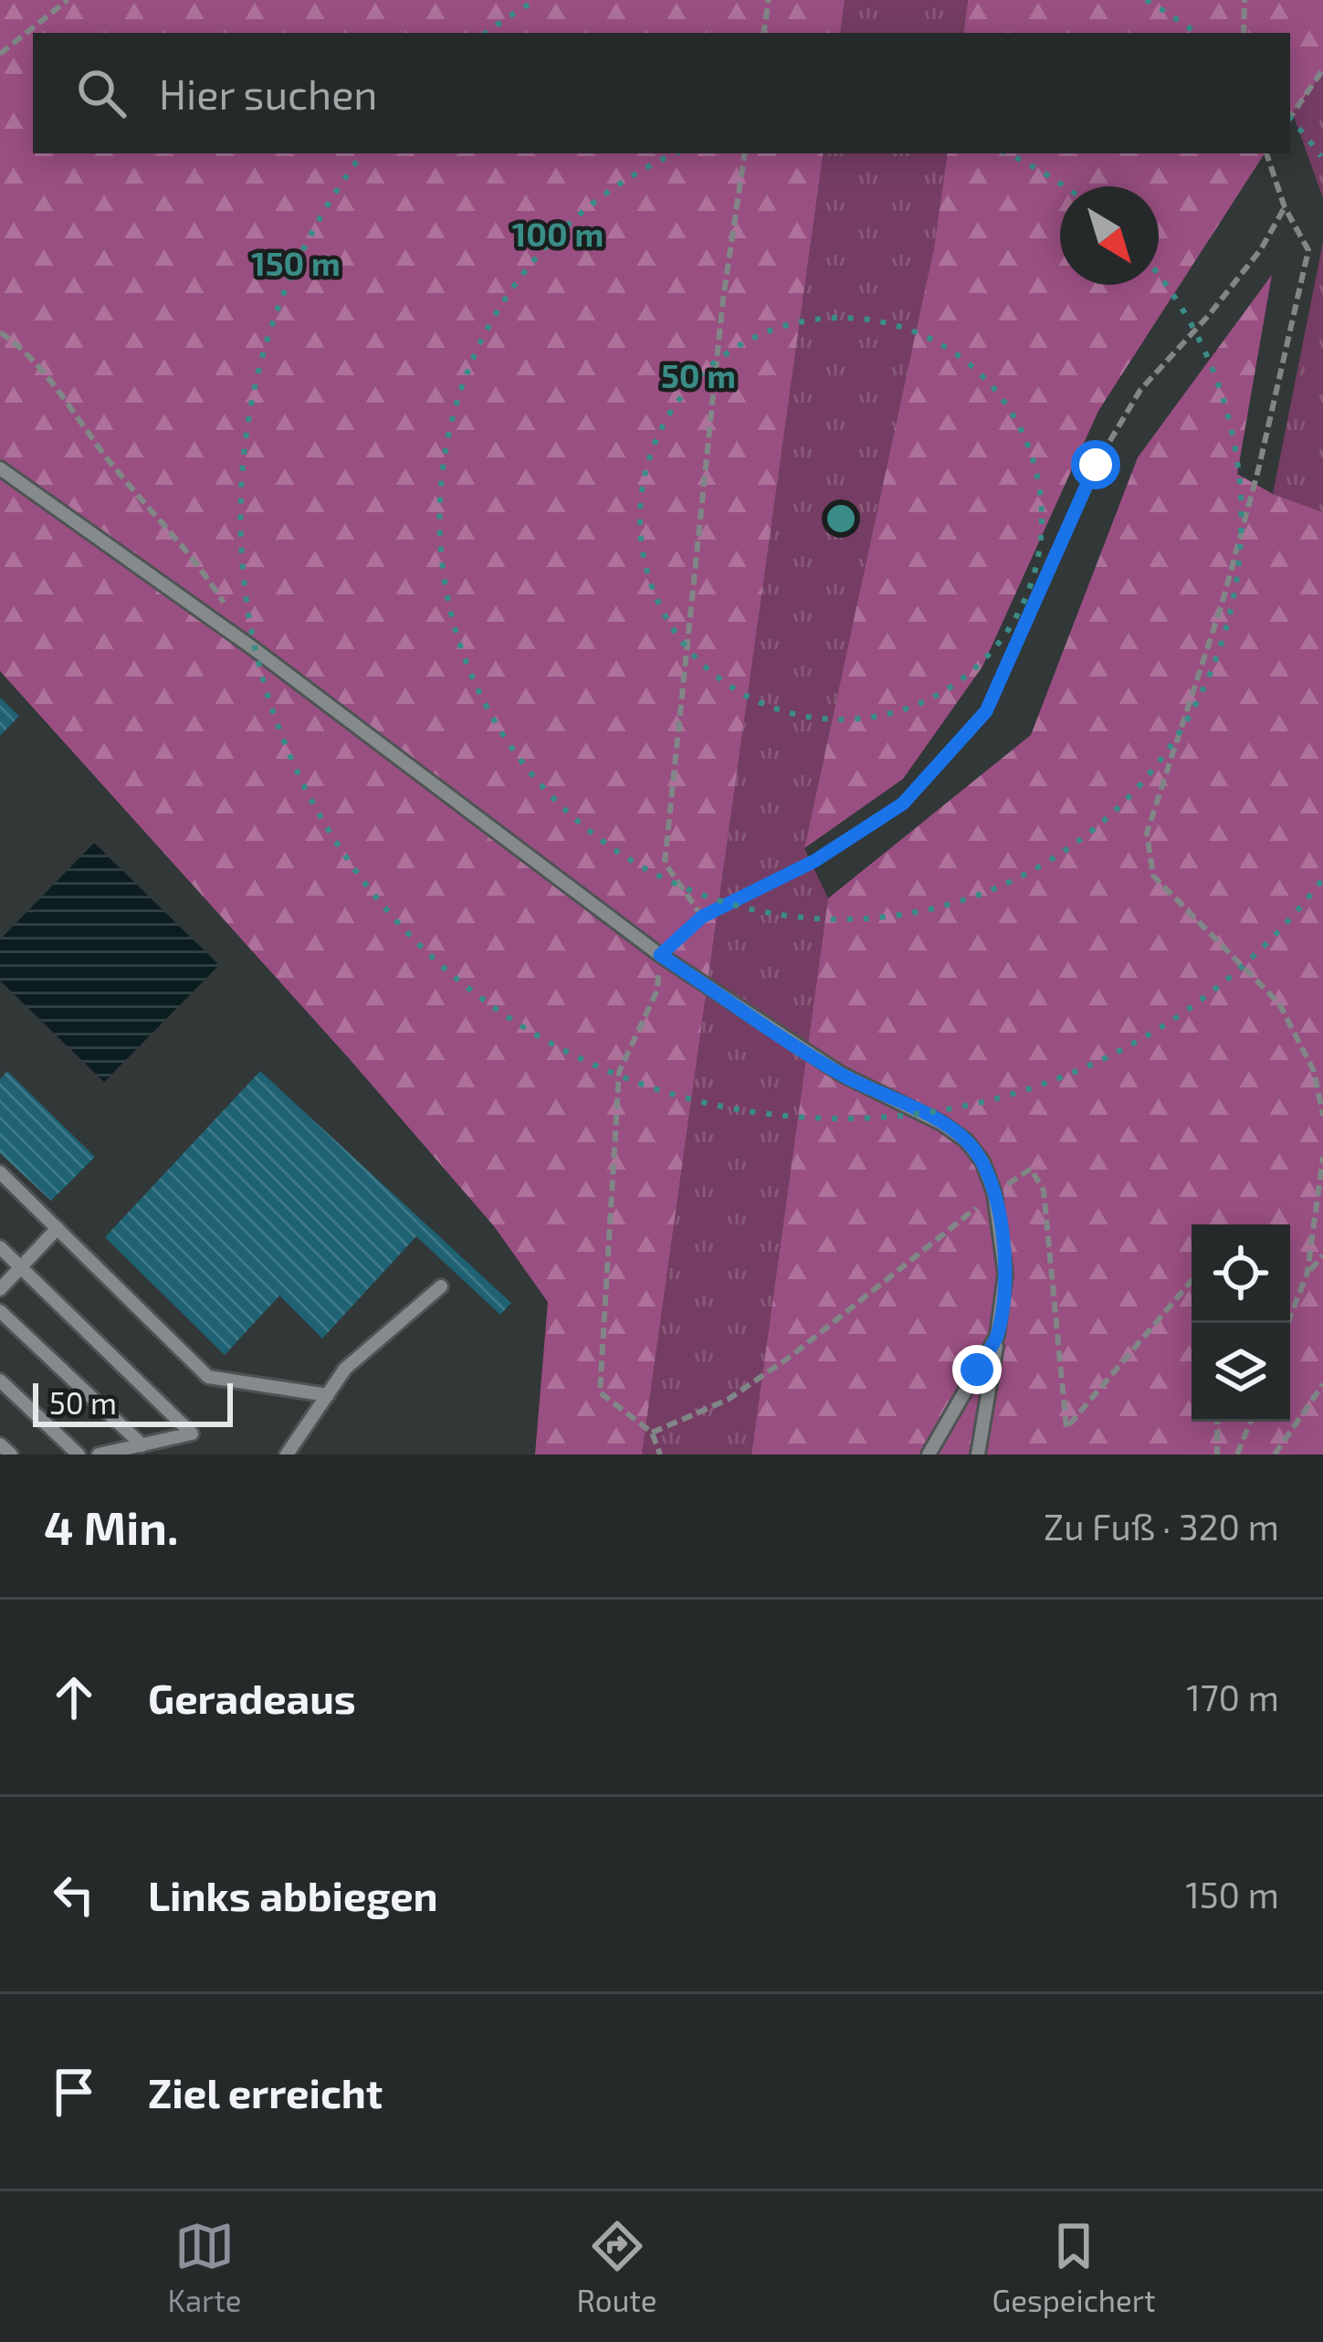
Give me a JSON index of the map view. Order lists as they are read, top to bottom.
{
  "scale_bar": "50 m",
  "north": "bottom right",
  "page": {
    "search": "Hier suchen",
    "scale": "50 m",
    "heading": ["4 Min.", "Zu Fuß · 320 m"],
    "list": [
      ["Geradeaus", "170 m"],
      ["Links abbiegen", "150 m"],
      "Ziel erreicht"
    ],
    "nav": ["Karte", "Route", "Gespeichert"]
  },
  "rings": ["100 m", "150 m", "50 m"]
}
